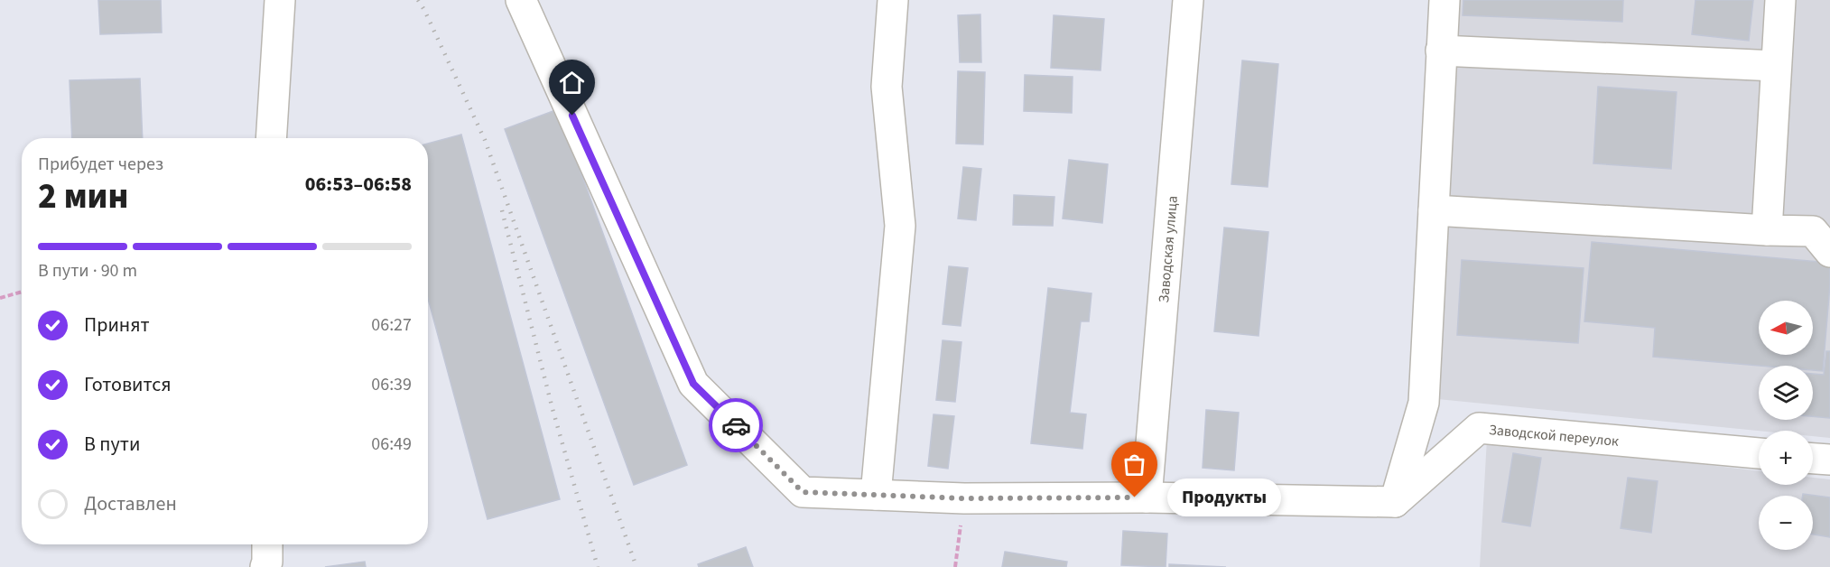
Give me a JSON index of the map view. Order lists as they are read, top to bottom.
{
  "streets": {
    "street": ["Заводская улица", "Заводской переулок"]
  },
  "places": ["Продукты"],
  "north": "left",
  "page": {
    "heading": ["2 мин", "Прибудет через", "06:53–06:58"],
    "bar": "В пути · 90 m",
    "list": [
      ["Принят", "06:27"],
      ["Готовится", "06:39"],
      ["В пути", "06:49"],
      "Доставлен"
    ],
    "map_buttons": ["+", "−"],
    "bubble": "Продукты"
  }
}
